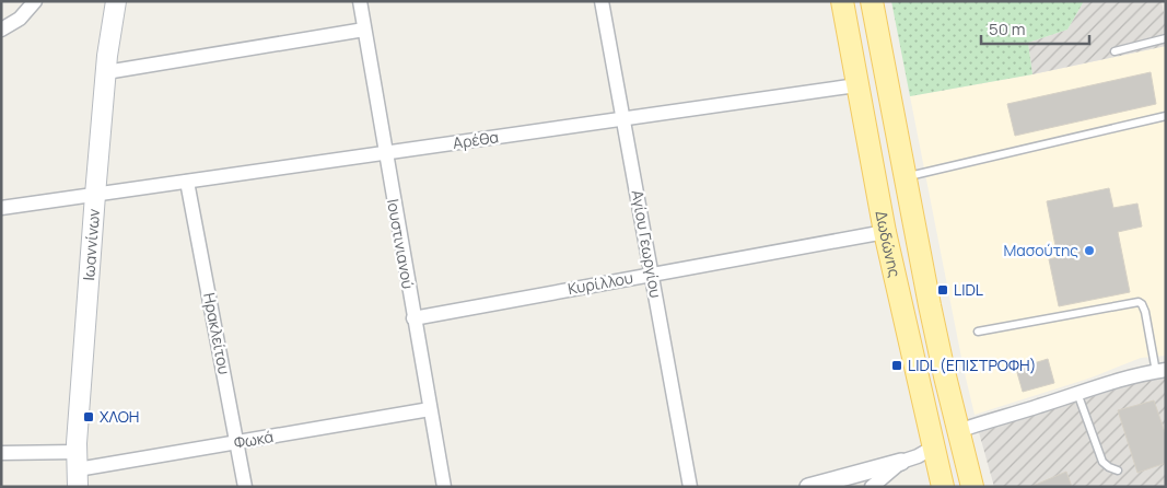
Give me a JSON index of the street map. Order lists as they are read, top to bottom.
{
  "streets": {
    "main road": ["Ιωαννίνων", "Δωδώνης"],
    "street": [
      "Αρέθα",
      "Ιουστινιανού",
      "Αγίου Γεωργίου",
      "Κυρίλλου",
      "Ηρακλείτου",
      "Φωκά"
    ]
  },
  "crossings": [
    ["Αρέθα", "Ιωαννίνων"],
    ["Αρέθα", "Ιουστινιανού"],
    ["Αρέθα", "Αγίου Γεωργίου"],
    ["Αρέθα", "Δωδώνης"],
    ["Αρέθα", "Ηρακλείτου"],
    ["Ιωαννίνων", "Φωκά"],
    ["Ιουστινιανού", "Κυρίλλου"],
    ["Ιουστινιανού", "Φωκά"],
    ["Αγίου Γεωργίου", "Κυρίλλου"],
    ["Δωδώνης", "Κυρίλλου"],
    ["Ηρακλείτου", "Φωκά"]
  ],
  "places": {
    "other": ["Μασούτης"],
    "transit": ["LIDL", "LIDL (ΕΠΙΣΤΡΟΦΗ)", "ΧΛΟΗ"]
  },
  "scale_bar": "50 m"
}
